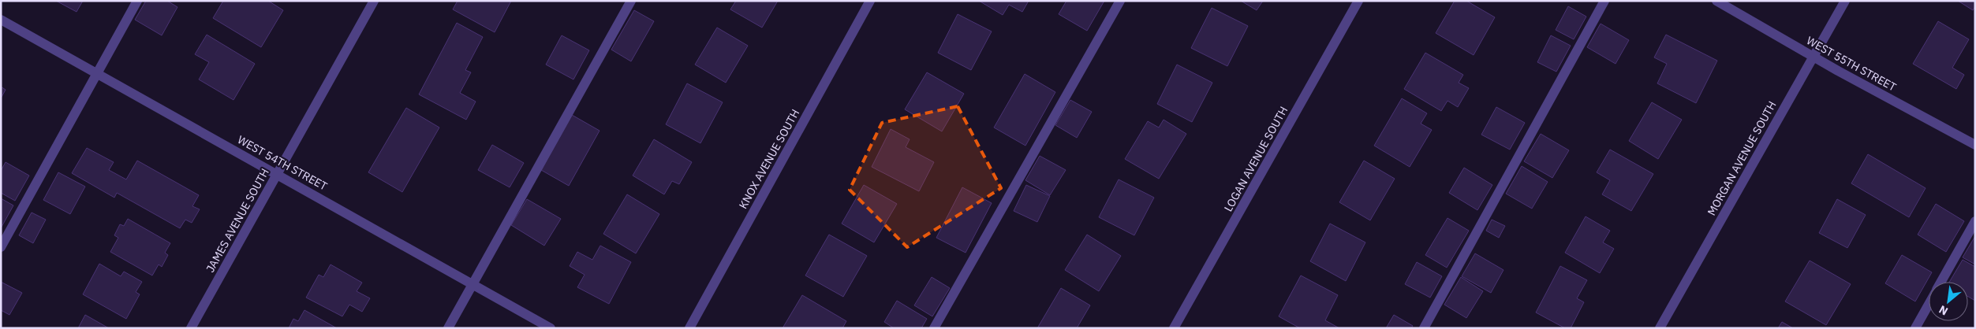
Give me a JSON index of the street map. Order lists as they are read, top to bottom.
{
  "streets": {
    "street": [
      "WEST 55TH STREET",
      "MORGAN AVENUE SOUTH",
      "KNOX AVENUE SOUTH",
      "LOGAN AVENUE SOUTH",
      "WEST 54TH STREET",
      "JAMES AVENUE SOUTH"
    ]
  },
  "crossings": [
    ["WEST 55TH STREET", "MORGAN AVENUE SOUTH"],
    ["WEST 54TH STREET", "JAMES AVENUE SOUTH"]
  ],
  "north": "bottom left"
}
